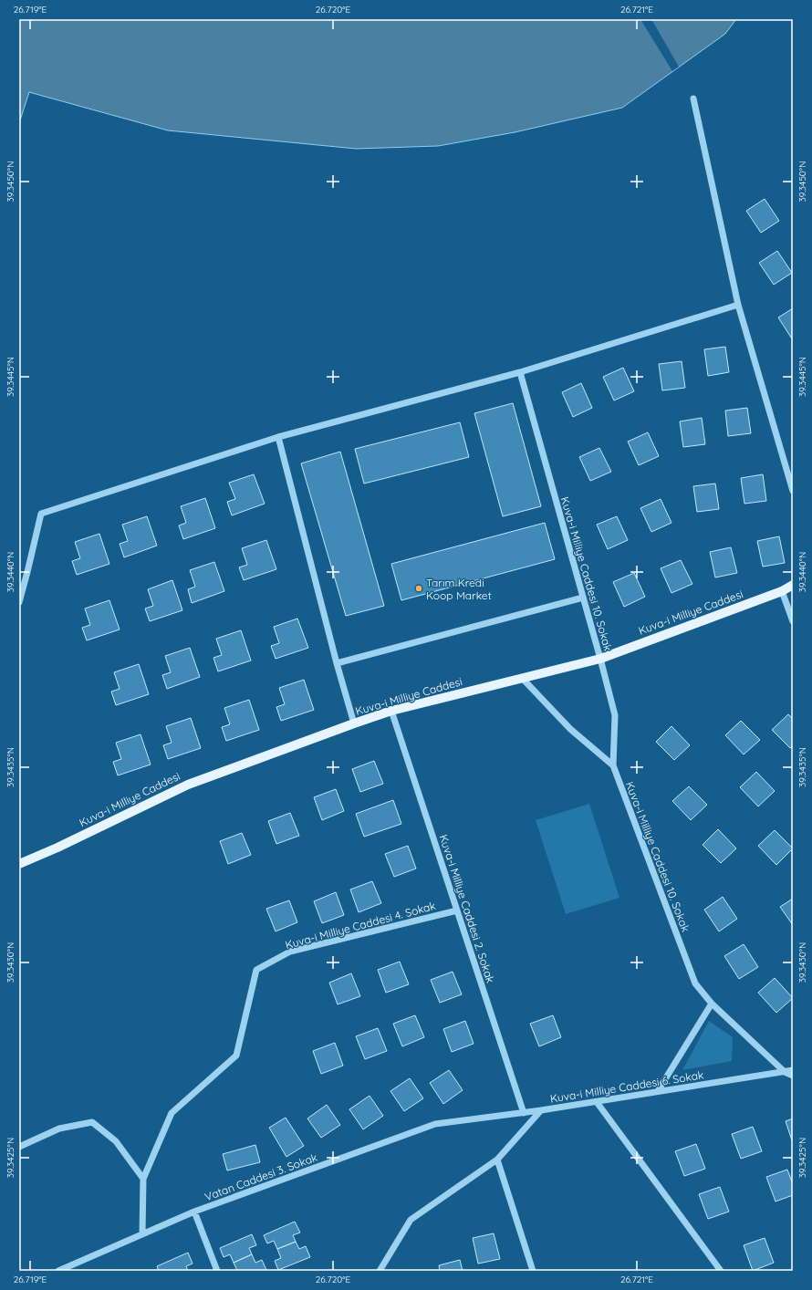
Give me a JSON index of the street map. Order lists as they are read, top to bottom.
{
  "streets": {
    "main road": ["Kuva-i Milliye Caddesi"],
    "street": [
      "Kuva-i Milliye Caddesi 10. Sokak",
      "Kuva-i Milliye Caddesi 2. Sokak",
      "Kuva-i Milliye Caddesi 4. Sokak",
      "Kuva-i Milliye Caddesi 6. Sokak",
      "Vatan Caddesi 3. Sokak"
    ]
  },
  "crossings": [
    ["Kuva-i Milliye Caddesi 10. Sokak", "Kuva-i Milliye Caddesi"],
    ["Kuva-i Milliye Caddesi 10. Sokak", "Kuva-i Milliye Caddesi 6. Sokak"],
    ["Kuva-i Milliye Caddesi", "Kuva-i Milliye Caddesi 2. Sokak"],
    ["Kuva-i Milliye Caddesi 2. Sokak", "Kuva-i Milliye Caddesi 4. Sokak"],
    ["Kuva-i Milliye Caddesi 2. Sokak", "Vatan Caddesi 3. Sokak"],
    ["Kuva-i Milliye Caddesi 6. Sokak", "Vatan Caddesi 3. Sokak"]
  ],
  "places": ["Tarım Kredi Koop Market"],
  "coordinates": [
    "26.719°E",
    "26.720°E",
    "26.721°E",
    "39.3450°N",
    "39.3445°N",
    "39.3440°N",
    "39.3435°N",
    "39.3430°N",
    "39.3425°N"
  ]
}
